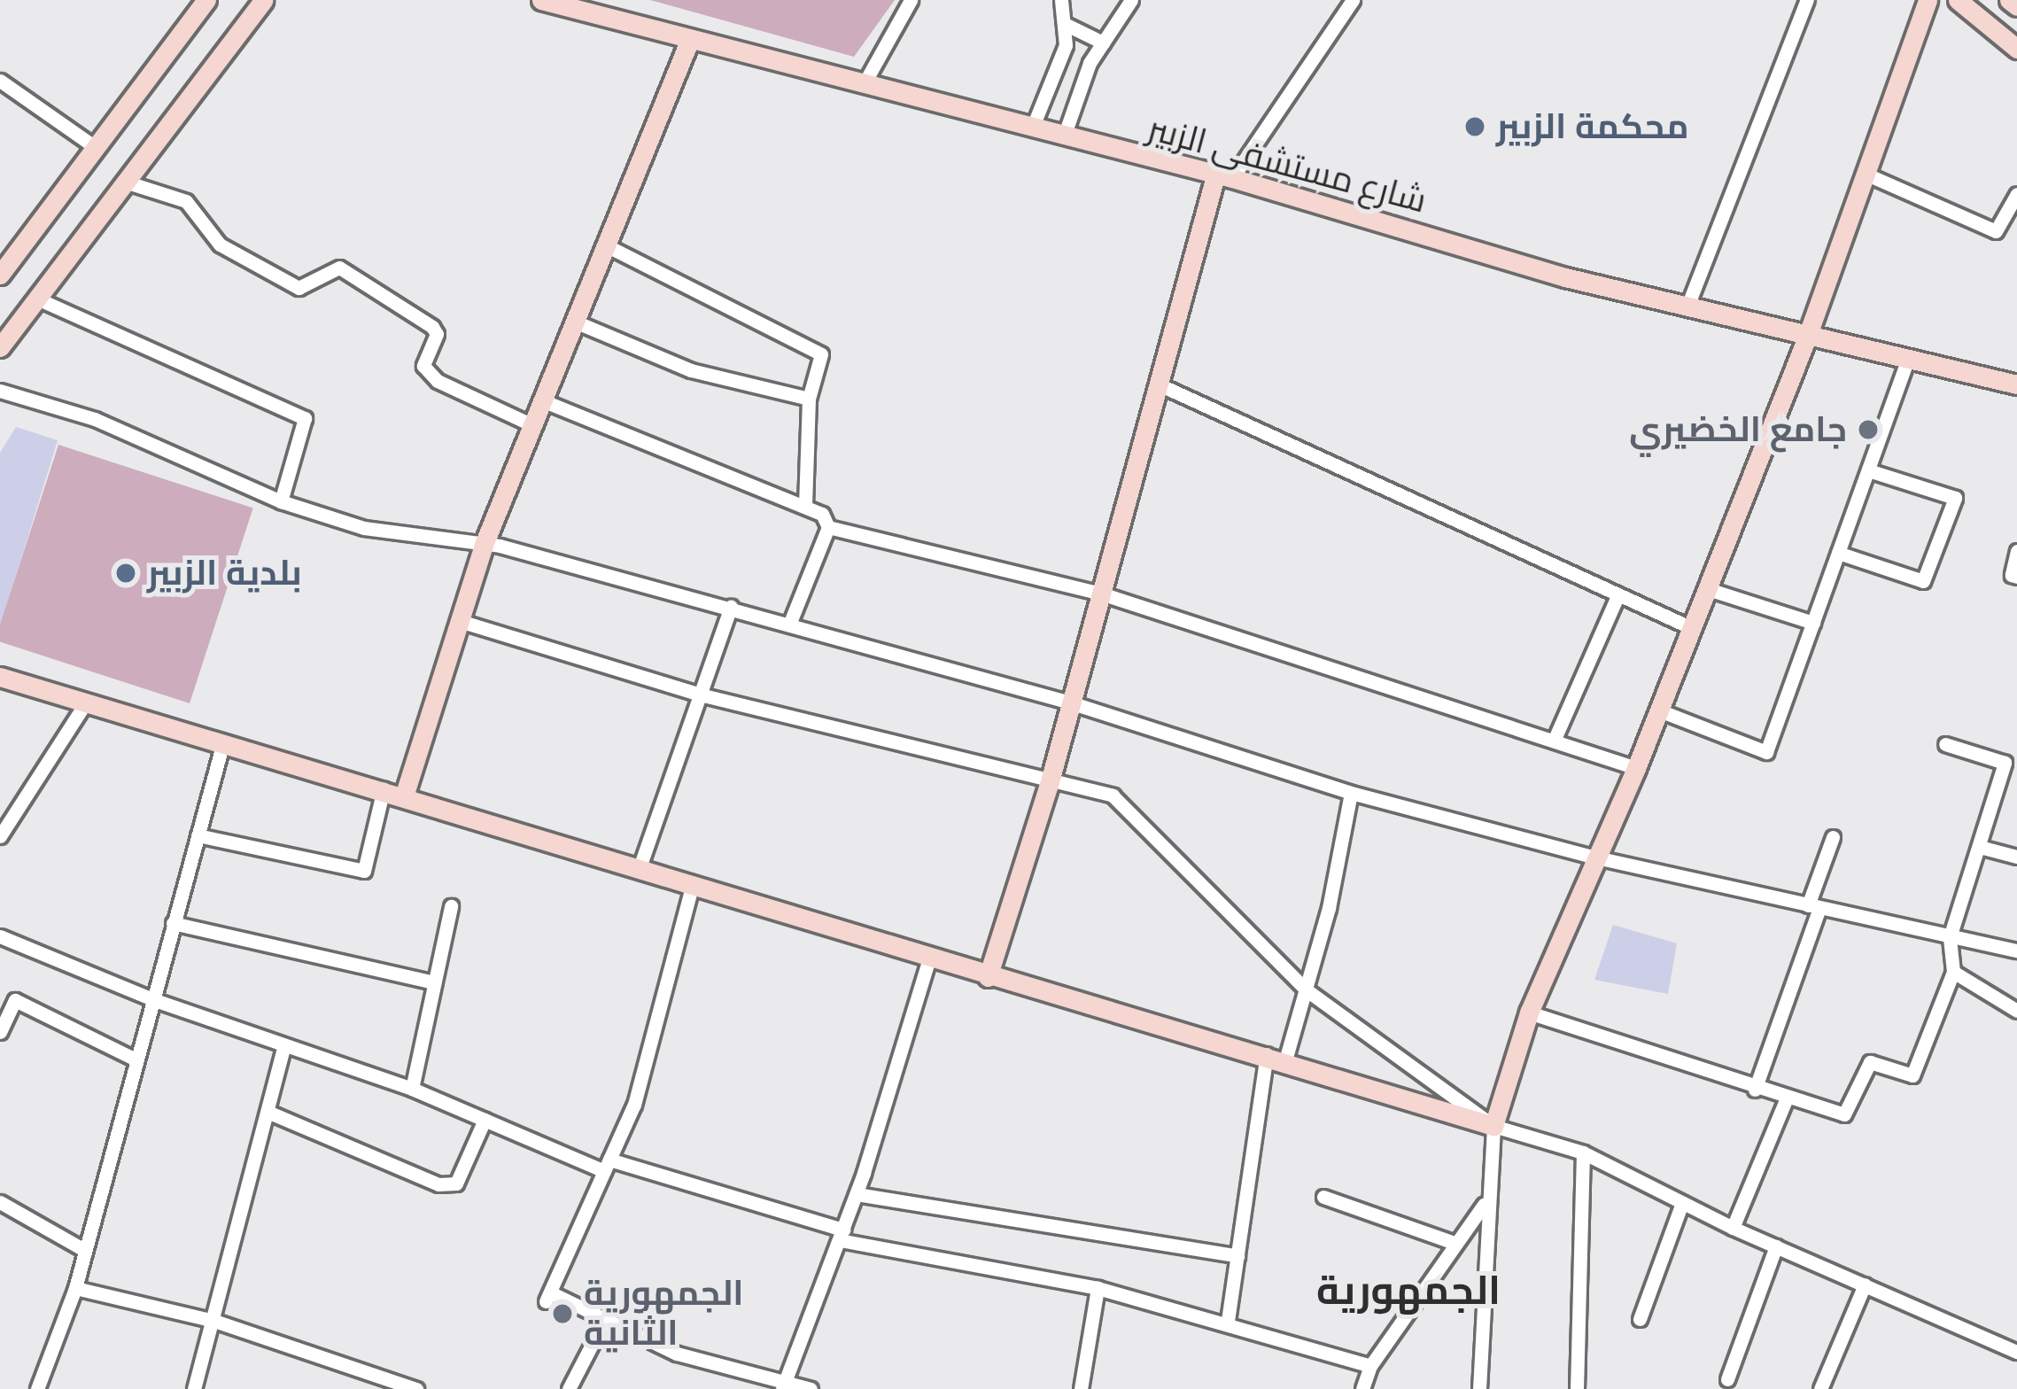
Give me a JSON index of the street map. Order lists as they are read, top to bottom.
{
  "streets": {
    "street": ["شارع مستشفى الزبير"]
  },
  "districts": ["الجمهورية"],
  "places": [
    "محكمة الزبير",
    "جامع الخضيري",
    "بلدية الزبير",
    "الجمهورية الثانية"
  ]
}
